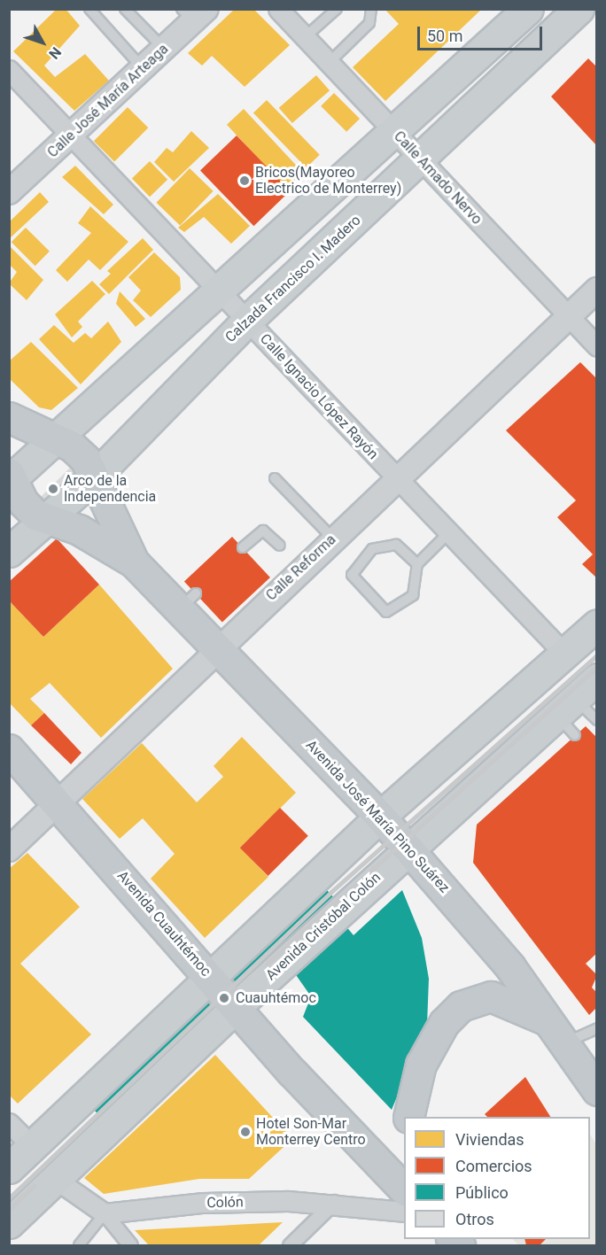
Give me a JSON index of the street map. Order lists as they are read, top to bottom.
{
  "streets": {
    "highway": ["Avenida José María Pino Suárez", "Avenida Cuauhtémoc"],
    "main road": ["Calzada Francisco I. Madero", "Avenida Cristóbal Colón"],
    "street": [
      "Calle José María Arteaga",
      "Calle Amado Nervo",
      "Calle Ignacio López Rayón",
      "Calle Reforma",
      "Colón"
    ]
  },
  "crossings": [
    ["Calle José María Arteaga", "Calle Ignacio López Rayón"],
    ["Calle Amado Nervo", "Calzada Francisco I. Madero"],
    ["Calle Amado Nervo", "Calle Reforma"],
    ["Calzada Francisco I. Madero", "Calle Ignacio López Rayón"],
    ["Calzada Francisco I. Madero", "Avenida José María Pino Suárez"],
    ["Calle Ignacio López Rayón", "Calle Reforma"],
    ["Calle Reforma", "Avenida José María Pino Suárez"],
    ["Calle Reforma", "Avenida Cuauhtémoc"],
    ["Avenida José María Pino Suárez", "Avenida Cristóbal Colón"],
    ["Avenida Cuauhtémoc", "Avenida Cristóbal Colón"]
  ],
  "places": [
    "Bricos(Mayoreo Electrico de Monterrey)",
    "Arco de la Independencia",
    "Cuauhtémoc",
    "Hotel Son-Mar Monterrey Centro"
  ],
  "legend": [
    "Viviendas",
    "Comercios",
    "Público",
    "Otros"
  ],
  "scale_bar": "50 m",
  "north": "bottom right"
}
